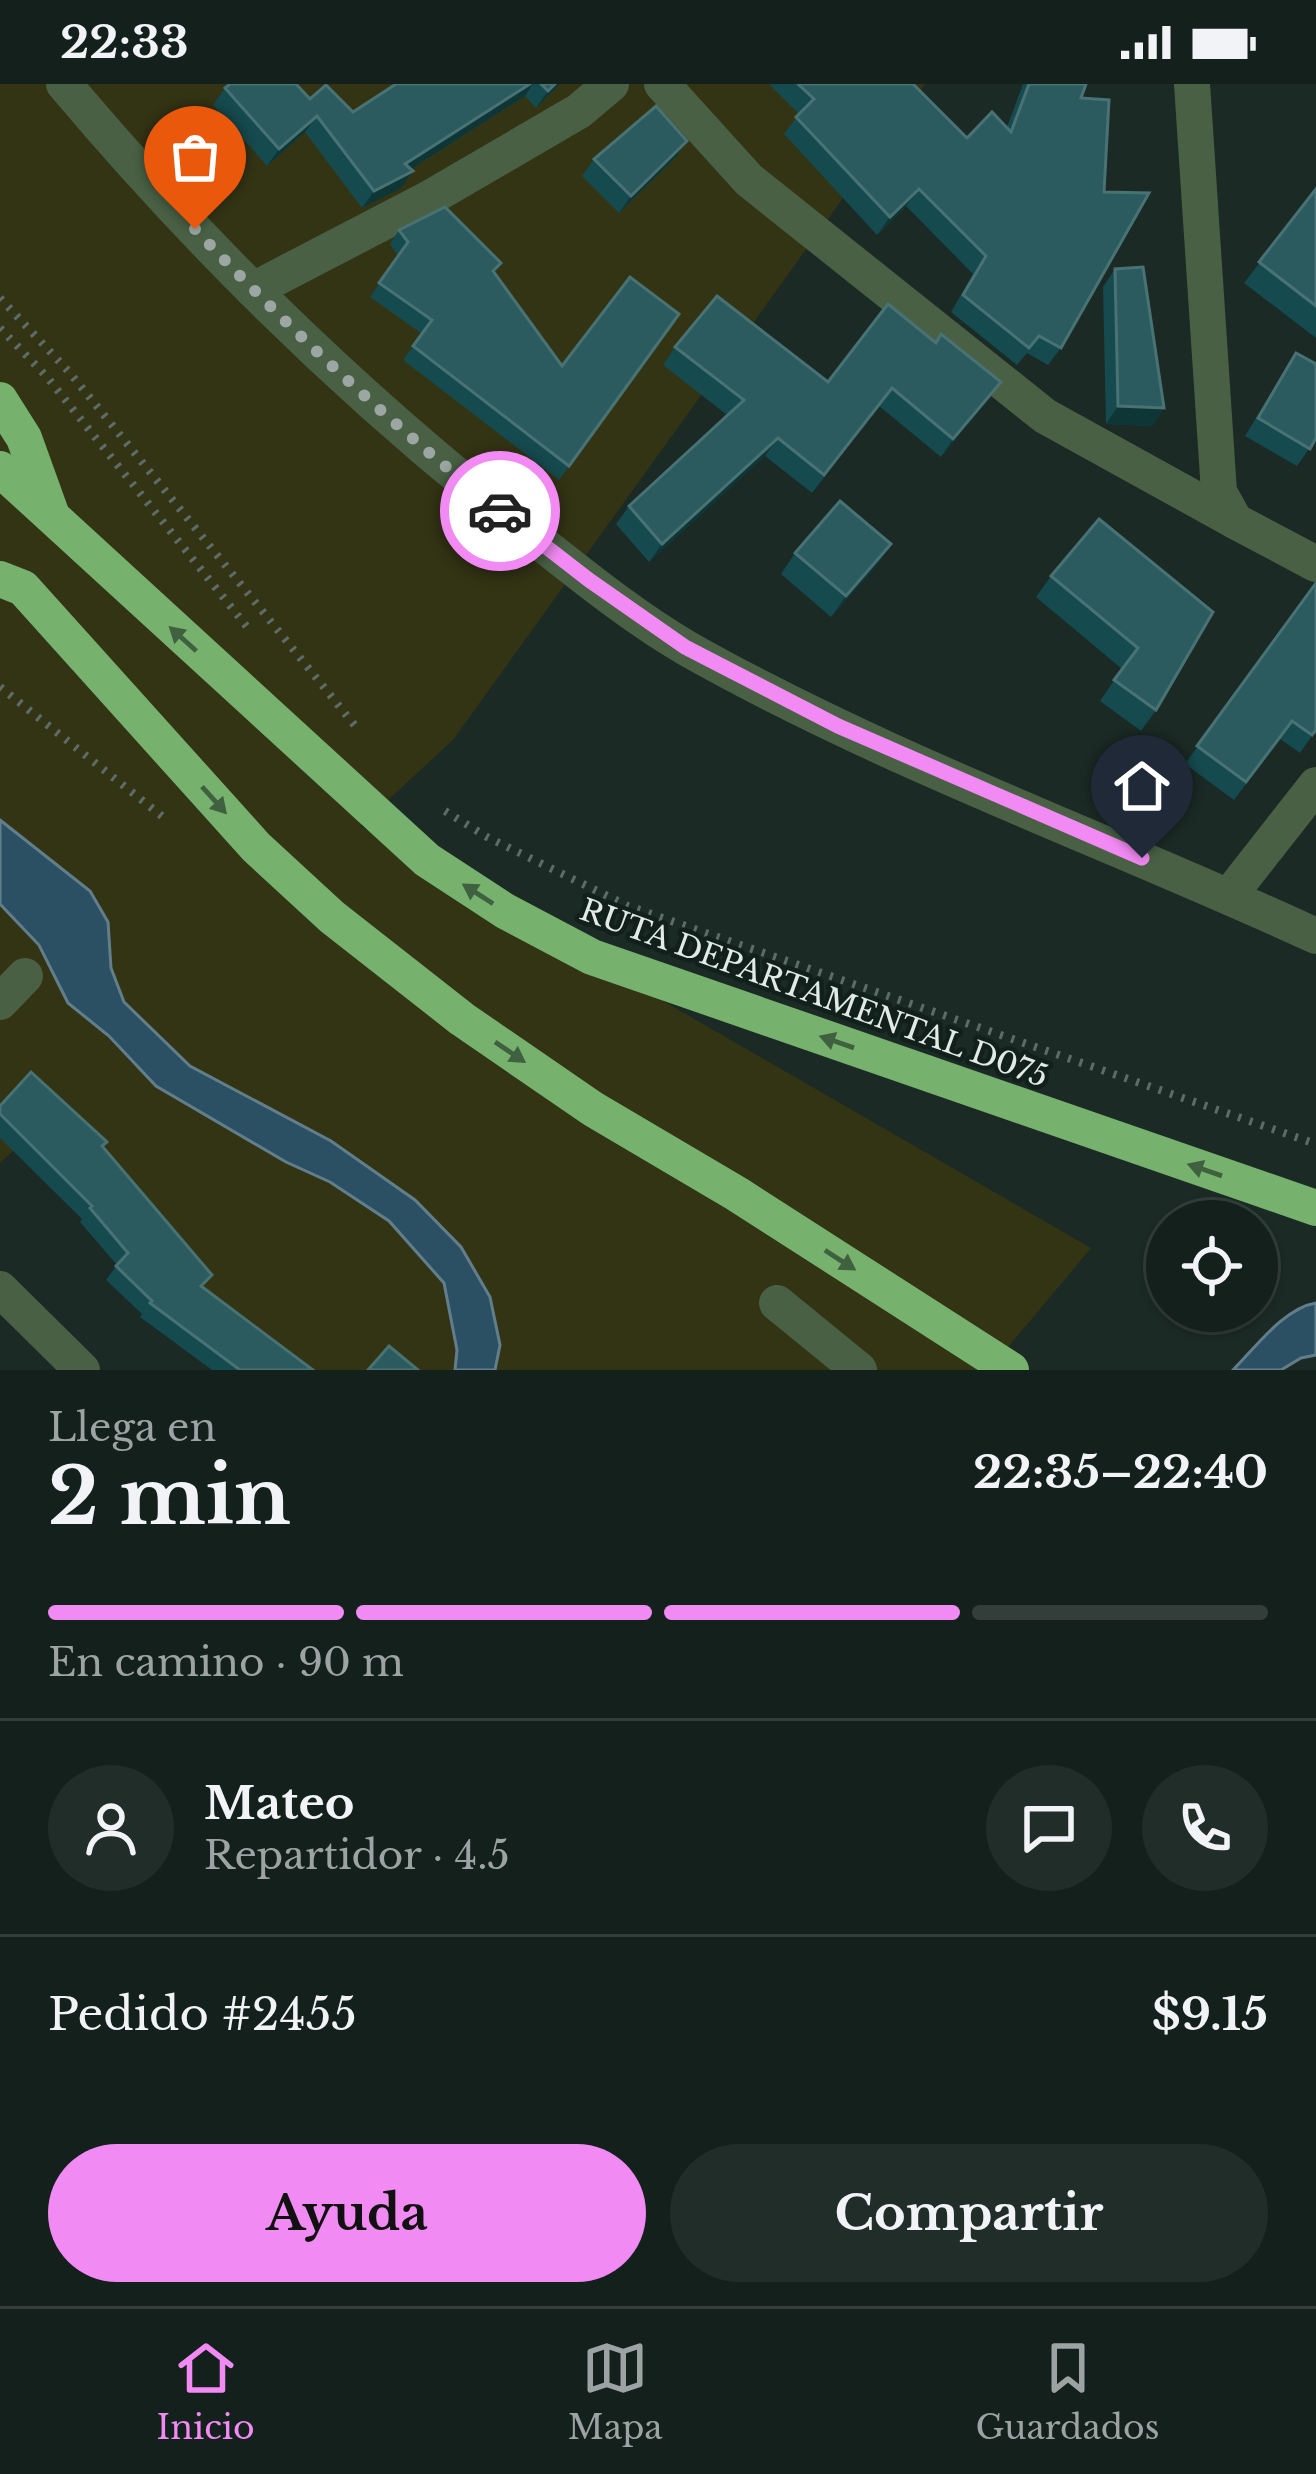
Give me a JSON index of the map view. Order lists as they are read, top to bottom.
{
  "streets": {
    "highway": ["RUTA DEPARTAMENTAL D075"]
  },
  "page": {
    "status": "22:33",
    "heading": ["2 min", "Llega en", "22:35–22:40"],
    "panel": [
      "Mateo",
      "Repartidor · 4.5",
      "Pedido #2455",
      "$9.15"
    ],
    "bar": "En camino · 90 m",
    "buttons": ["Ayuda", "Compartir"],
    "tabs": ["Inicio", "Mapa", "Guardados"]
  }
}
